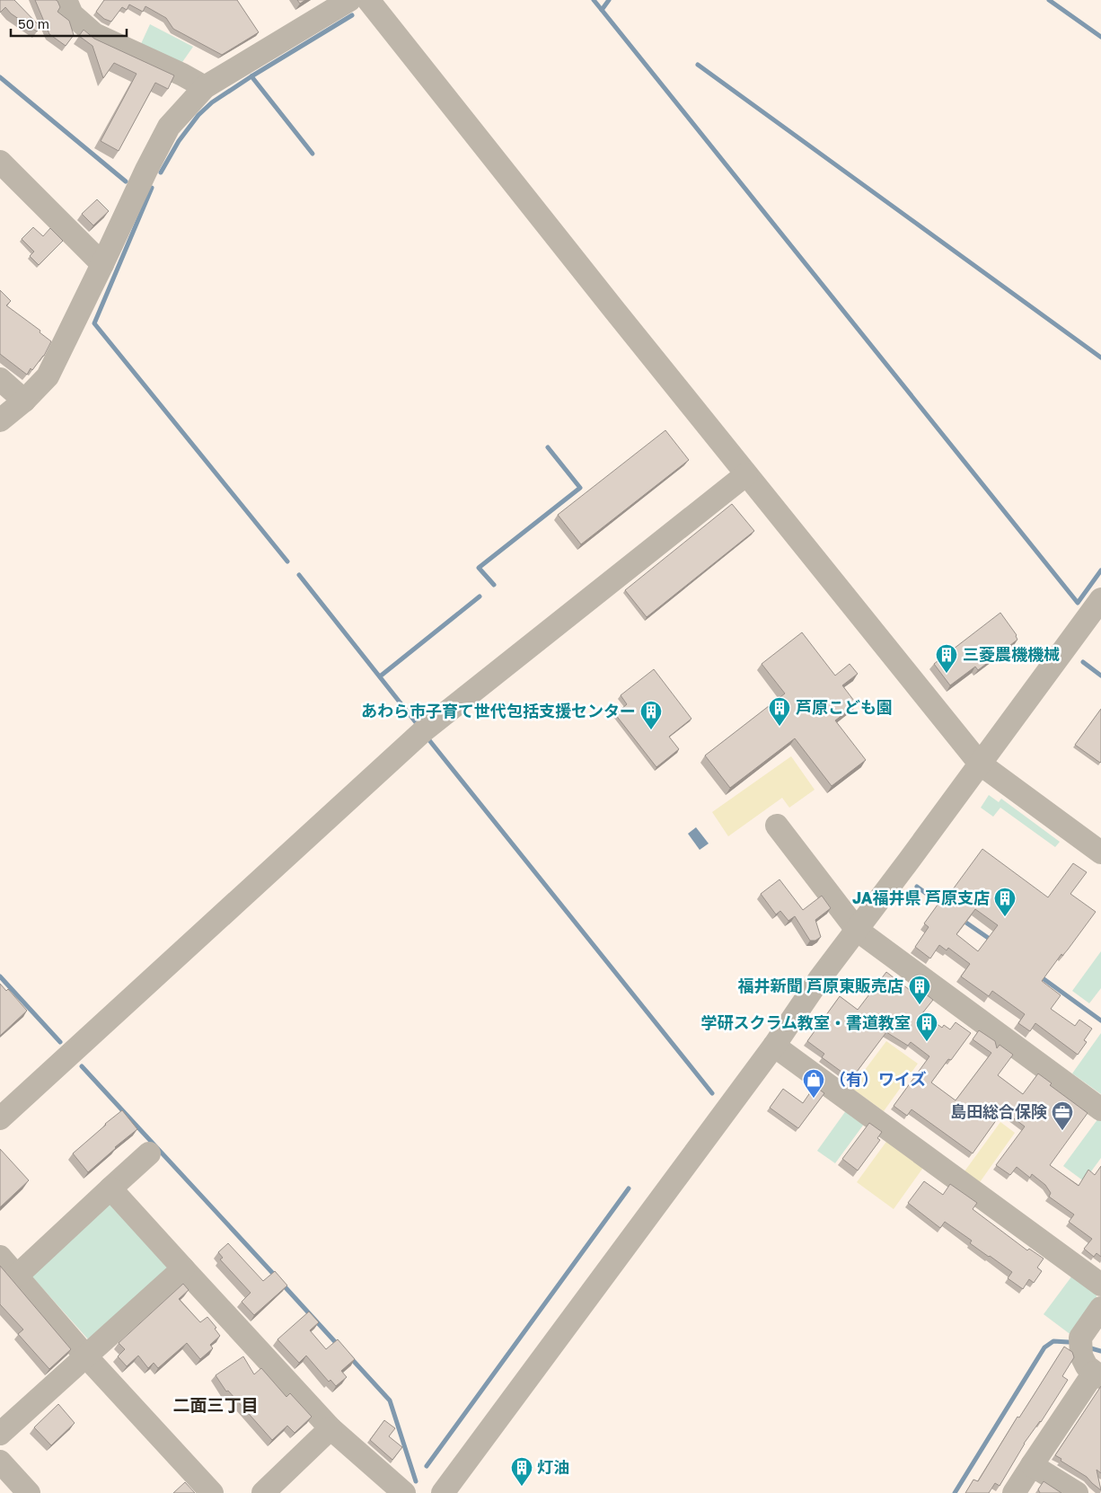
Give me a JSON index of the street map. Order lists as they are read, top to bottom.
{
  "districts": ["二面三丁目"],
  "places": {
    "building": [
      "三菱農機機械",
      "芦原こども園",
      "あわら市子育て世代包括支援センター",
      "JA福井県 芦原支店",
      "福井新聞 芦原東販売店",
      "学研スクラム教室・書道教室",
      "灯油"
    ],
    "shop": ["（有）ワイズ"],
    "office": ["島田総合保険"]
  },
  "scale_bar": "50 m"
}
